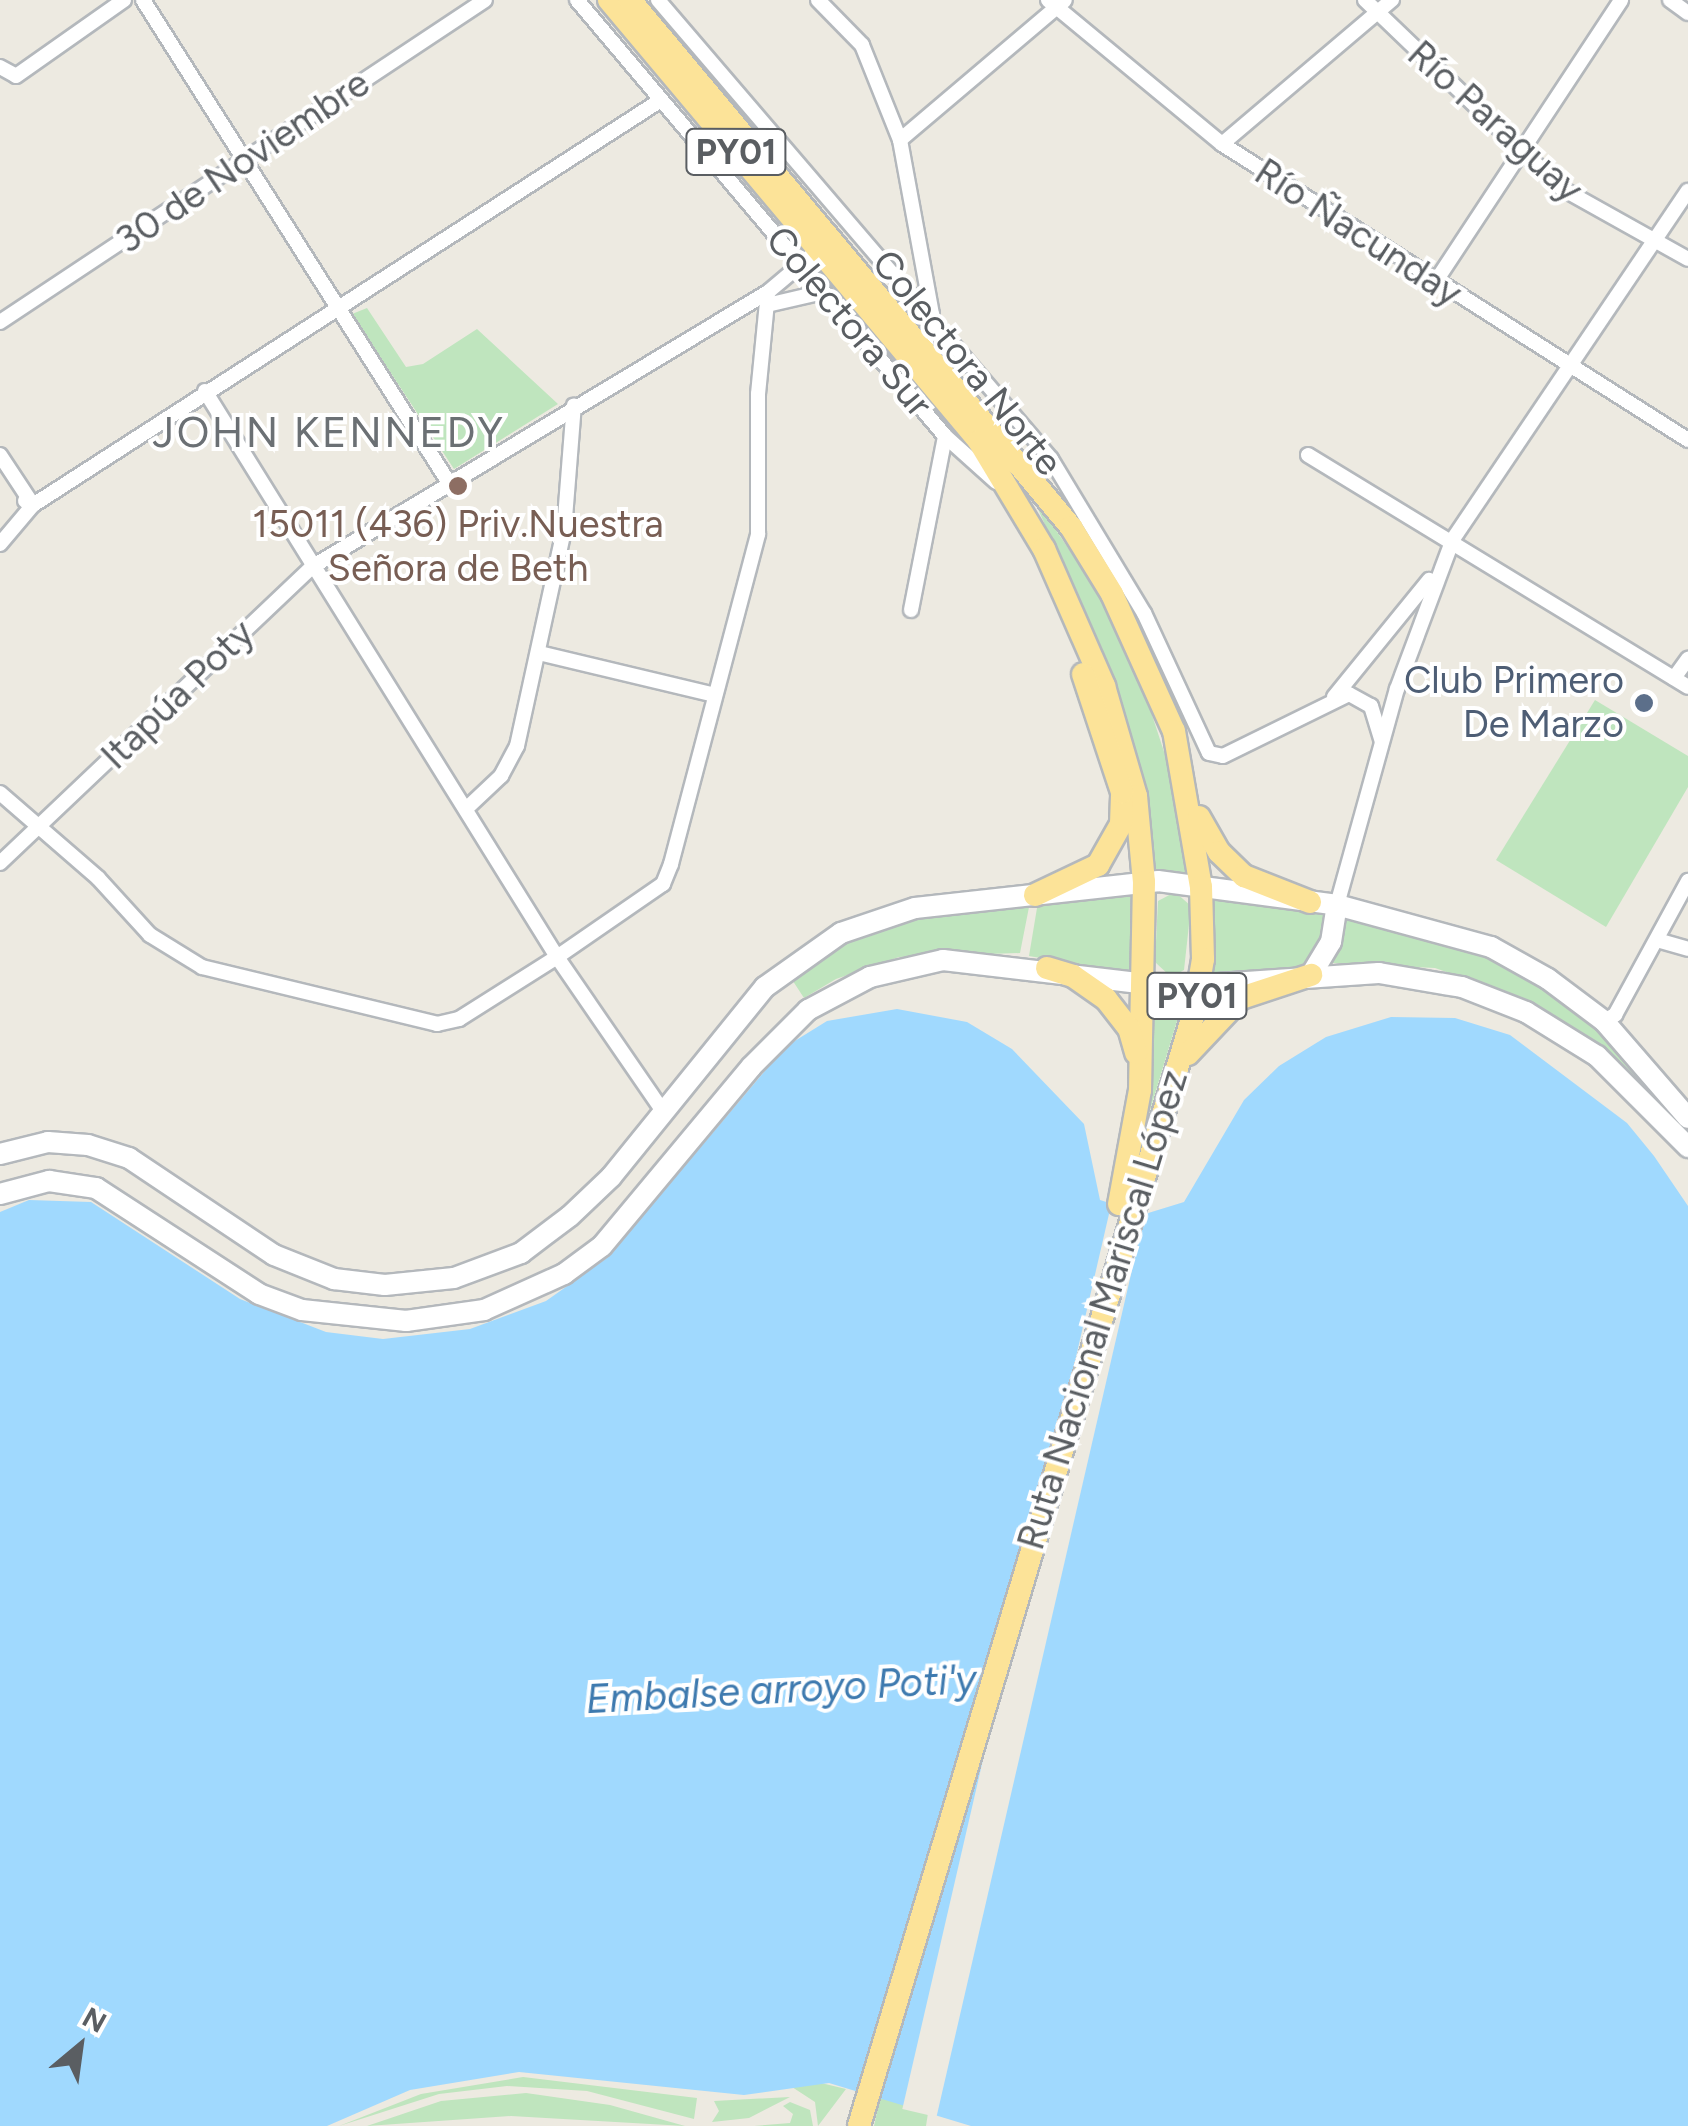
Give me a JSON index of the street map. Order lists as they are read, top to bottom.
{
  "streets": {
    "highway": ["PY01", "Ruta Nacional Mariscal López"],
    "street": [
      "Río Paraguay",
      "30 de Noviembre",
      "Río Ñacunday",
      "Colectora Sur",
      "Colectora Norte",
      "Itapúa Poty"
    ]
  },
  "crossings": [
    ["Colectora Sur", "Itapúa Poty"],
    ["Colectora Sur", "Ruta Nacional Mariscal López"],
    ["Itapúa Poty", "Ruta Nacional Mariscal López"]
  ],
  "districts": ["JOHN KENNEDY"],
  "water": ["Embalse arroyo Poti'y"],
  "places": ["15011 (436) Priv.Nuestra Señora de Beth", "Club Primero De Marzo"],
  "north": "top right"
}
